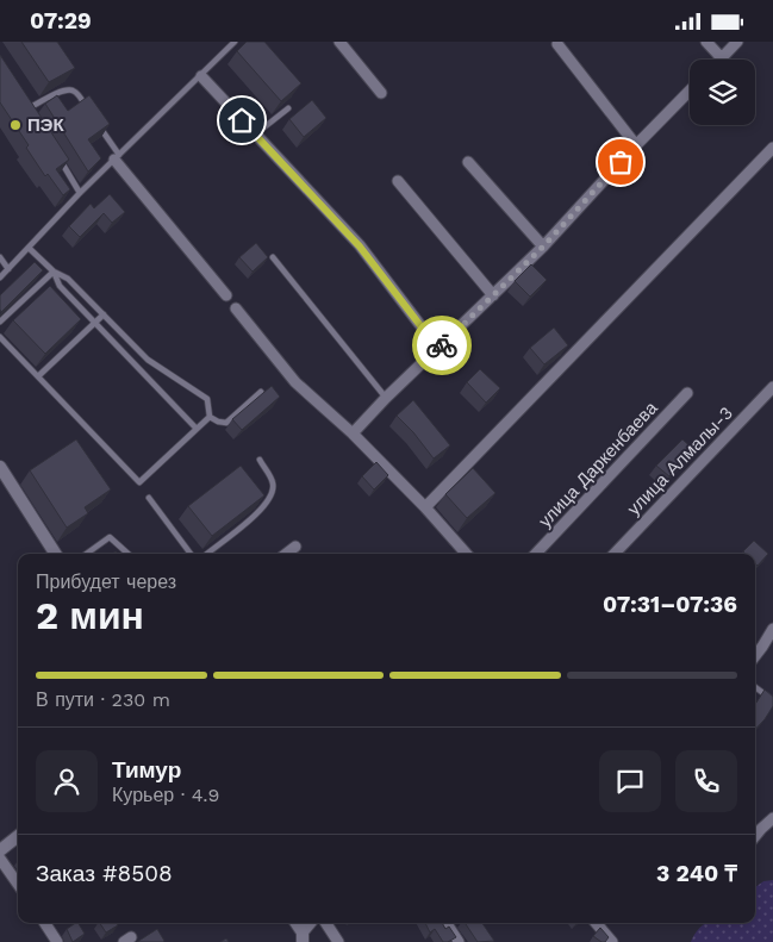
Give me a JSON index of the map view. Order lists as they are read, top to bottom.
{
  "streets": {
    "street": ["улица Алмалы-3", "улица Даркенбаева"]
  },
  "places": ["ПЭК"],
  "page": {
    "status": "07:29",
    "heading": ["2 мин", "Прибудет через", "07:31–07:36"],
    "panel": [
      "Тимур",
      "Курьер · 4.9",
      "Заказ #8508",
      "3 240 ₸"
    ],
    "bar": "В пути · 230 m"
  }
}
